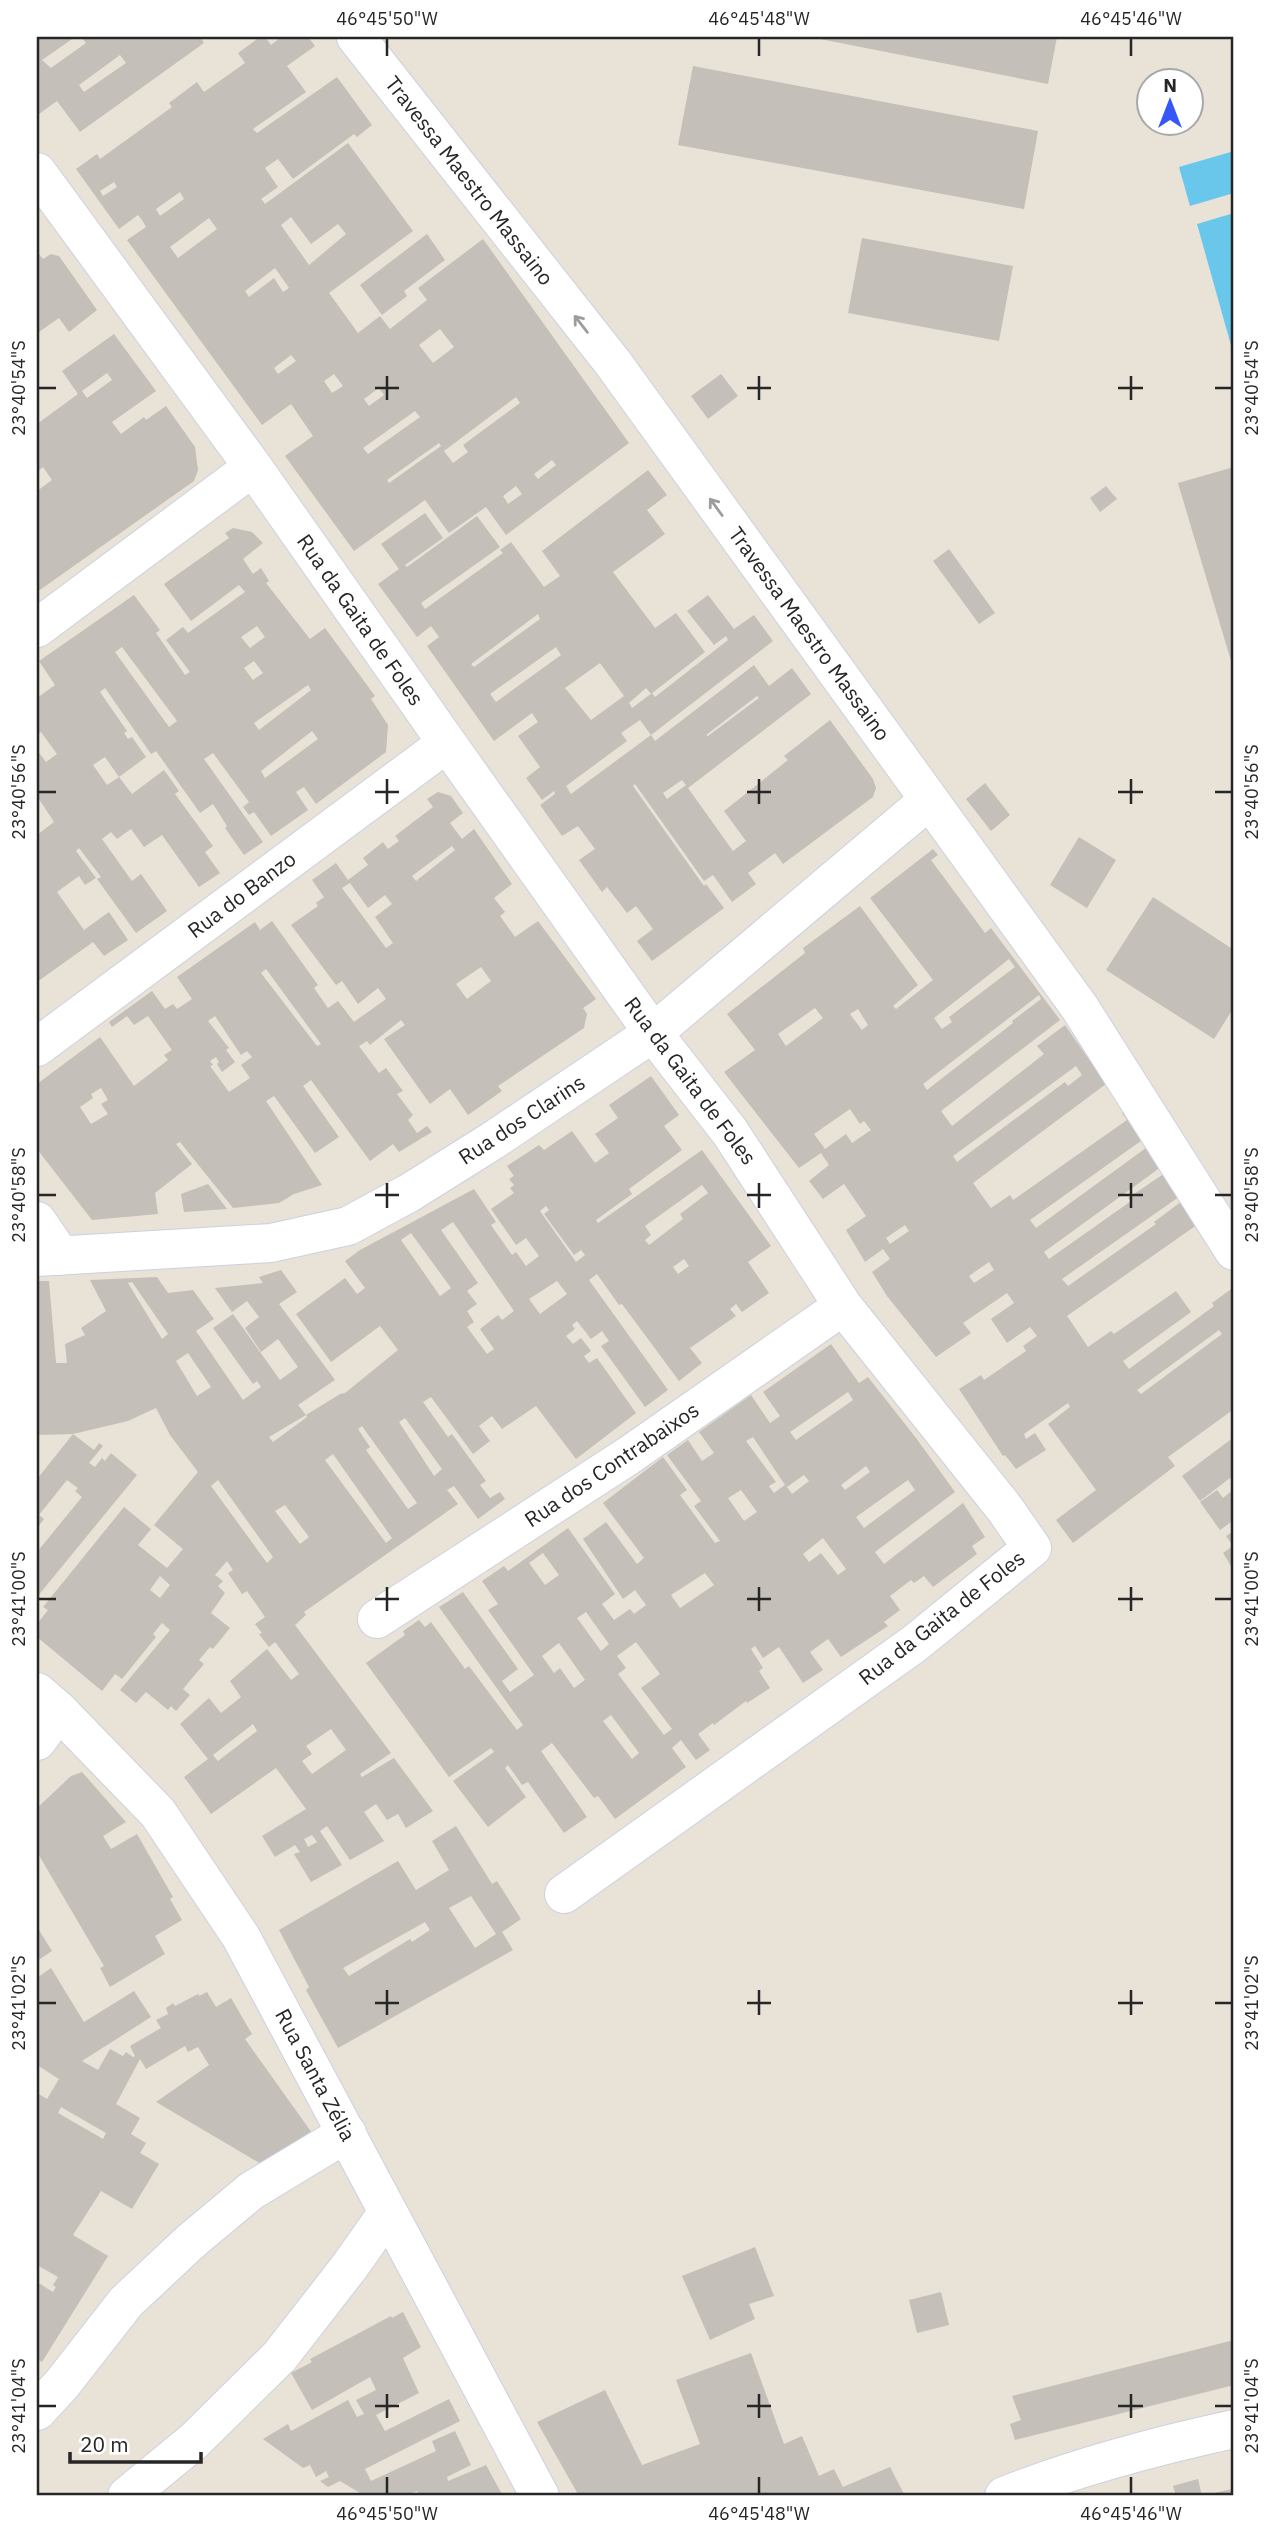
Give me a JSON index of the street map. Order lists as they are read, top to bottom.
{
  "streets": {
    "street": [
      "Travessa Maestro Massaino",
      "Rua da Gaita de Foles",
      "Rua do Banzo",
      "Rua dos Clarins",
      "Rua dos Contrabaixos",
      "Rua Santa Zélia"
    ]
  },
  "crossings": [
    ["Travessa Maestro Massaino", "Rua dos Clarins"],
    ["Rua da Gaita de Foles", "Rua do Banzo"],
    ["Rua da Gaita de Foles", "Rua dos Clarins"],
    ["Rua da Gaita de Foles", "Rua dos Contrabaixos"]
  ],
  "one_way": ["Travessa Maestro Massaino"],
  "scale_bar": "20 m",
  "north": "top",
  "coordinates": [
    "46°45'50\"W",
    "46°45'48\"W",
    "46°45'46\"W",
    "23°40'54\"S",
    "23°40'56\"S",
    "23°40'58\"S",
    "23°41'00\"S",
    "23°41'02\"S",
    "23°41'04\"S"
  ]
}
